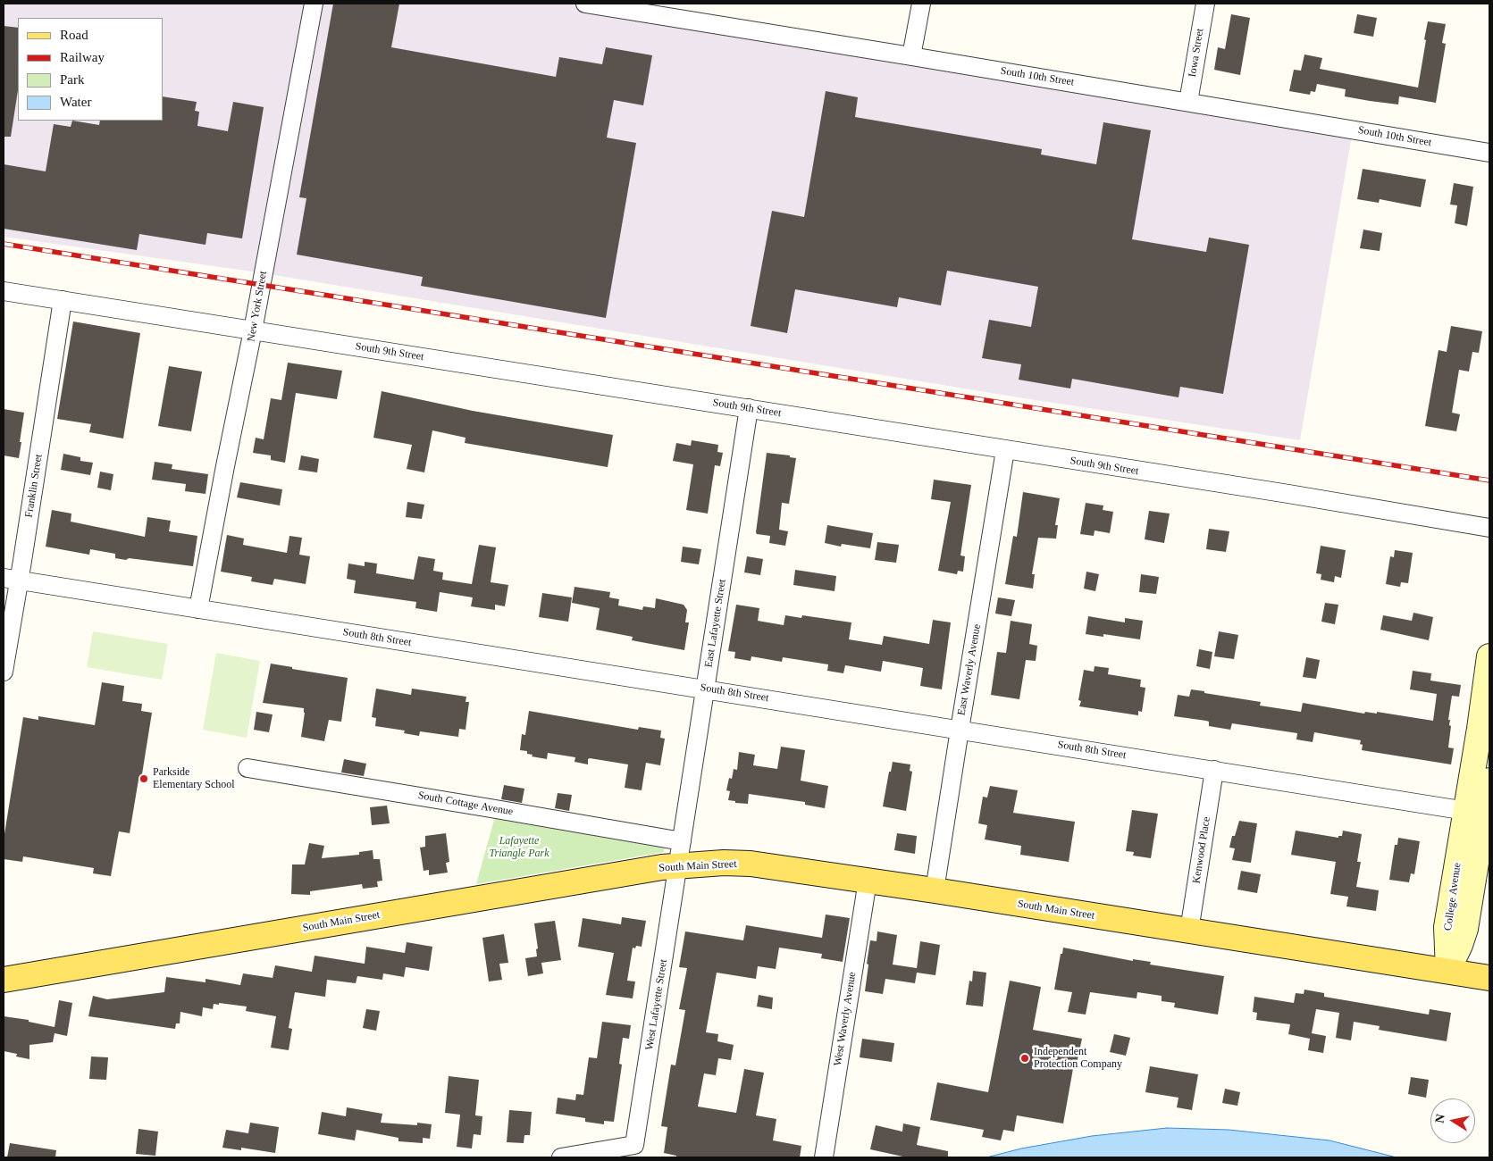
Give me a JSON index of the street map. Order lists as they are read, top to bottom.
{
  "streets": {
    "main road": ["South Main Street", "College Avenue"],
    "street": [
      "Iowa Street",
      "South 10th Street",
      "New York Street",
      "South 9th Street",
      "Franklin Street",
      "East Lafayette Street",
      "South 8th Street",
      "East Waverly Avenue",
      "South Cottage Avenue",
      "Kenwood Place",
      "West Lafayette Street",
      "West Waverly Avenue"
    ]
  },
  "crossings": [
    ["Iowa Street", "South 10th Street"],
    ["New York Street", "South 9th Street"],
    ["New York Street", "South 8th Street"],
    ["South 9th Street", "Franklin Street"],
    ["South 9th Street", "East Lafayette Street"],
    ["South 9th Street", "East Waverly Avenue"],
    ["Franklin Street", "South 8th Street"],
    ["East Lafayette Street", "South 8th Street"],
    ["East Lafayette Street", "South Cottage Avenue"],
    ["East Lafayette Street", "South Main Street"],
    ["East Lafayette Street", "West Lafayette Street"],
    ["South 8th Street", "East Waverly Avenue"],
    ["South 8th Street", "Kenwood Place"],
    ["South 8th Street", "College Avenue"],
    ["East Waverly Avenue", "South Main Street"],
    ["South Cottage Avenue", "South Main Street"],
    ["South Cottage Avenue", "West Lafayette Street"],
    ["Kenwood Place", "South Main Street"],
    ["South Main Street", "College Avenue"],
    ["South Main Street", "West Lafayette Street"],
    ["South Main Street", "West Waverly Avenue"]
  ],
  "parks": ["Lafayette Triangle Park"],
  "places": ["Parkside Elementary School", "Independent Protection Company"],
  "legend": [
    "Road",
    "Railway",
    "Park",
    "Water"
  ],
  "north": "left"
}
